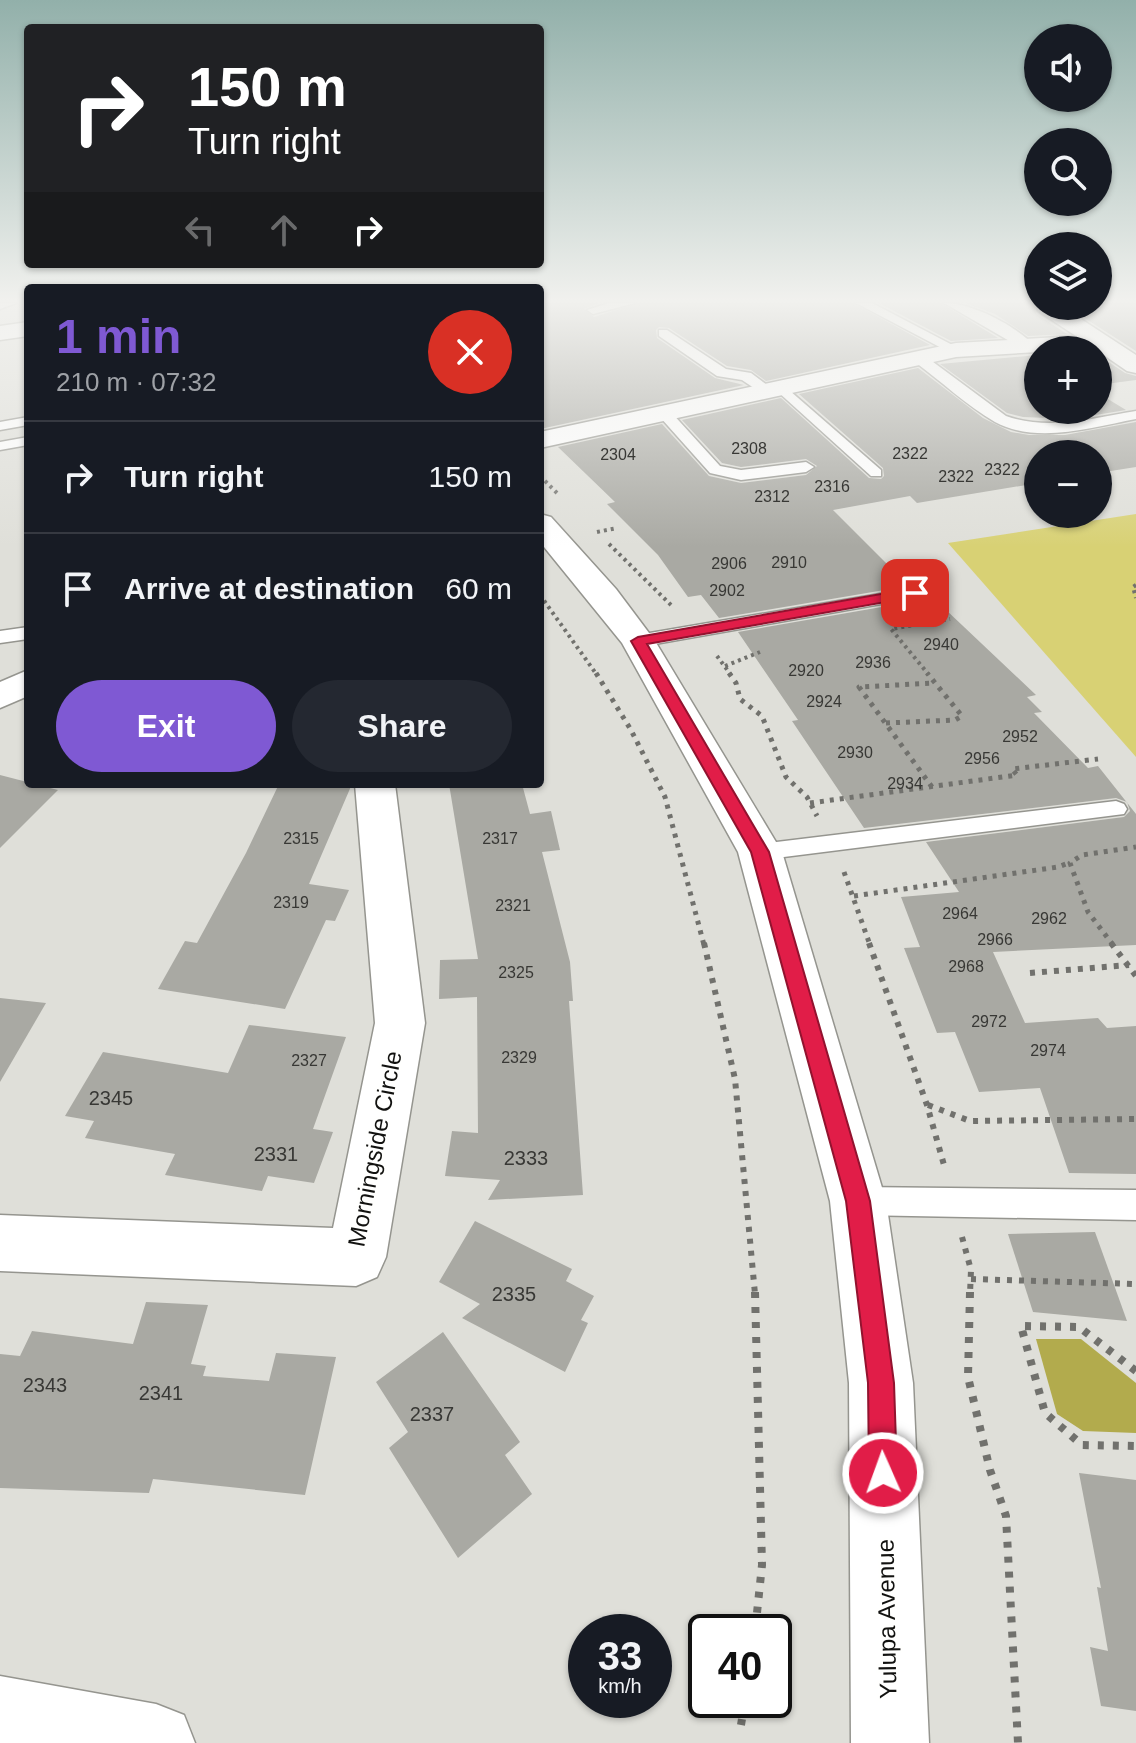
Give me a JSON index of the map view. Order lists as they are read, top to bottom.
{
  "streets": {
    "street": ["Morningside Circle", "Yulupa Avenue"]
  },
  "house_numbers": [
    "2308",
    "2322",
    "2304",
    "2322",
    "2322",
    "2316",
    "2312",
    "2910",
    "2906",
    "2902",
    "2940",
    "2936",
    "2920",
    "2924",
    "2952",
    "2930",
    "2956",
    "2934",
    "2315",
    "2317",
    "2319",
    "2321",
    "2964",
    "2962",
    "2966",
    "2968",
    "2325",
    "2972",
    "2974",
    "2329",
    "2327",
    "2345",
    "2331",
    "2333",
    "2335",
    "2343",
    "2341",
    "2337"
  ],
  "page": {
    "map_buttons": ["+", "−"],
    "turn": ["150 m", "Turn right"],
    "heading": ["1 min", "210 m · 07:32"],
    "list": [
      {
        "name": "Turn right",
        "value": "150 m"
      },
      {
        "name": "Arrive at destination",
        "value": "60 m"
      }
    ],
    "buttons": ["Exit", "Share"],
    "speed": "33 km/h",
    "limit": "40"
  }
}
